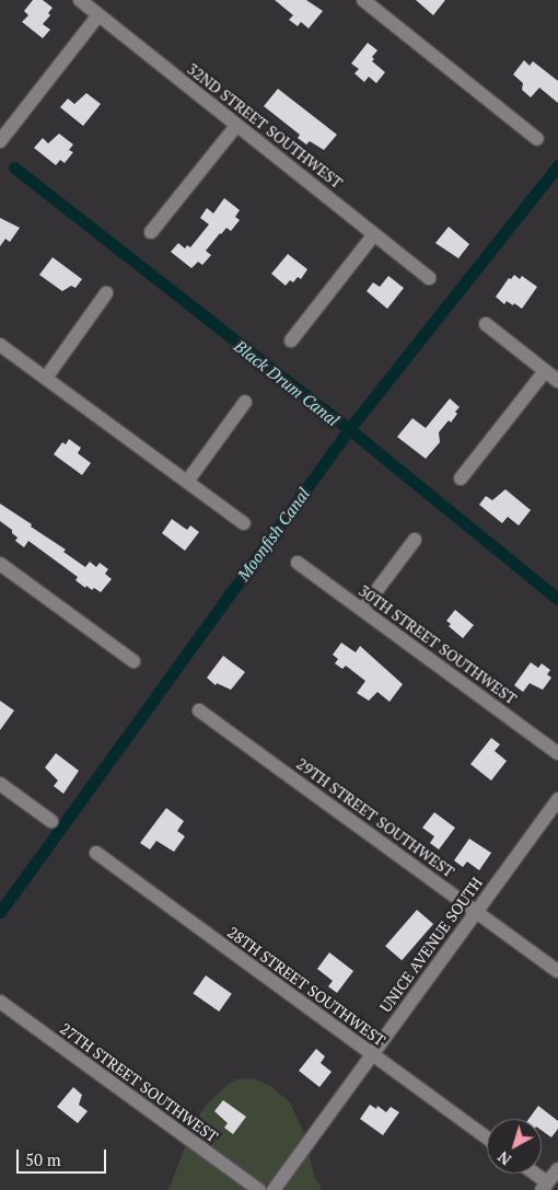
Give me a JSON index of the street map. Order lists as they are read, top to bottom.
{
  "streets": {
    "street": [
      "32ND STREET SOUTHWEST",
      "30TH STREET SOUTHWEST",
      "29TH STREET SOUTHWEST",
      "UNICE AVENUE SOUTH",
      "28TH STREET SOUTHWEST",
      "27TH STREET SOUTHWEST"
    ]
  },
  "crossings": [
    ["29TH STREET SOUTHWEST", "UNICE AVENUE SOUTH"],
    ["UNICE AVENUE SOUTH", "28TH STREET SOUTHWEST"]
  ],
  "water": ["Black Drum Canal", "Moonfish Canal"],
  "scale_bar": "50 m",
  "north": "bottom left"
}
